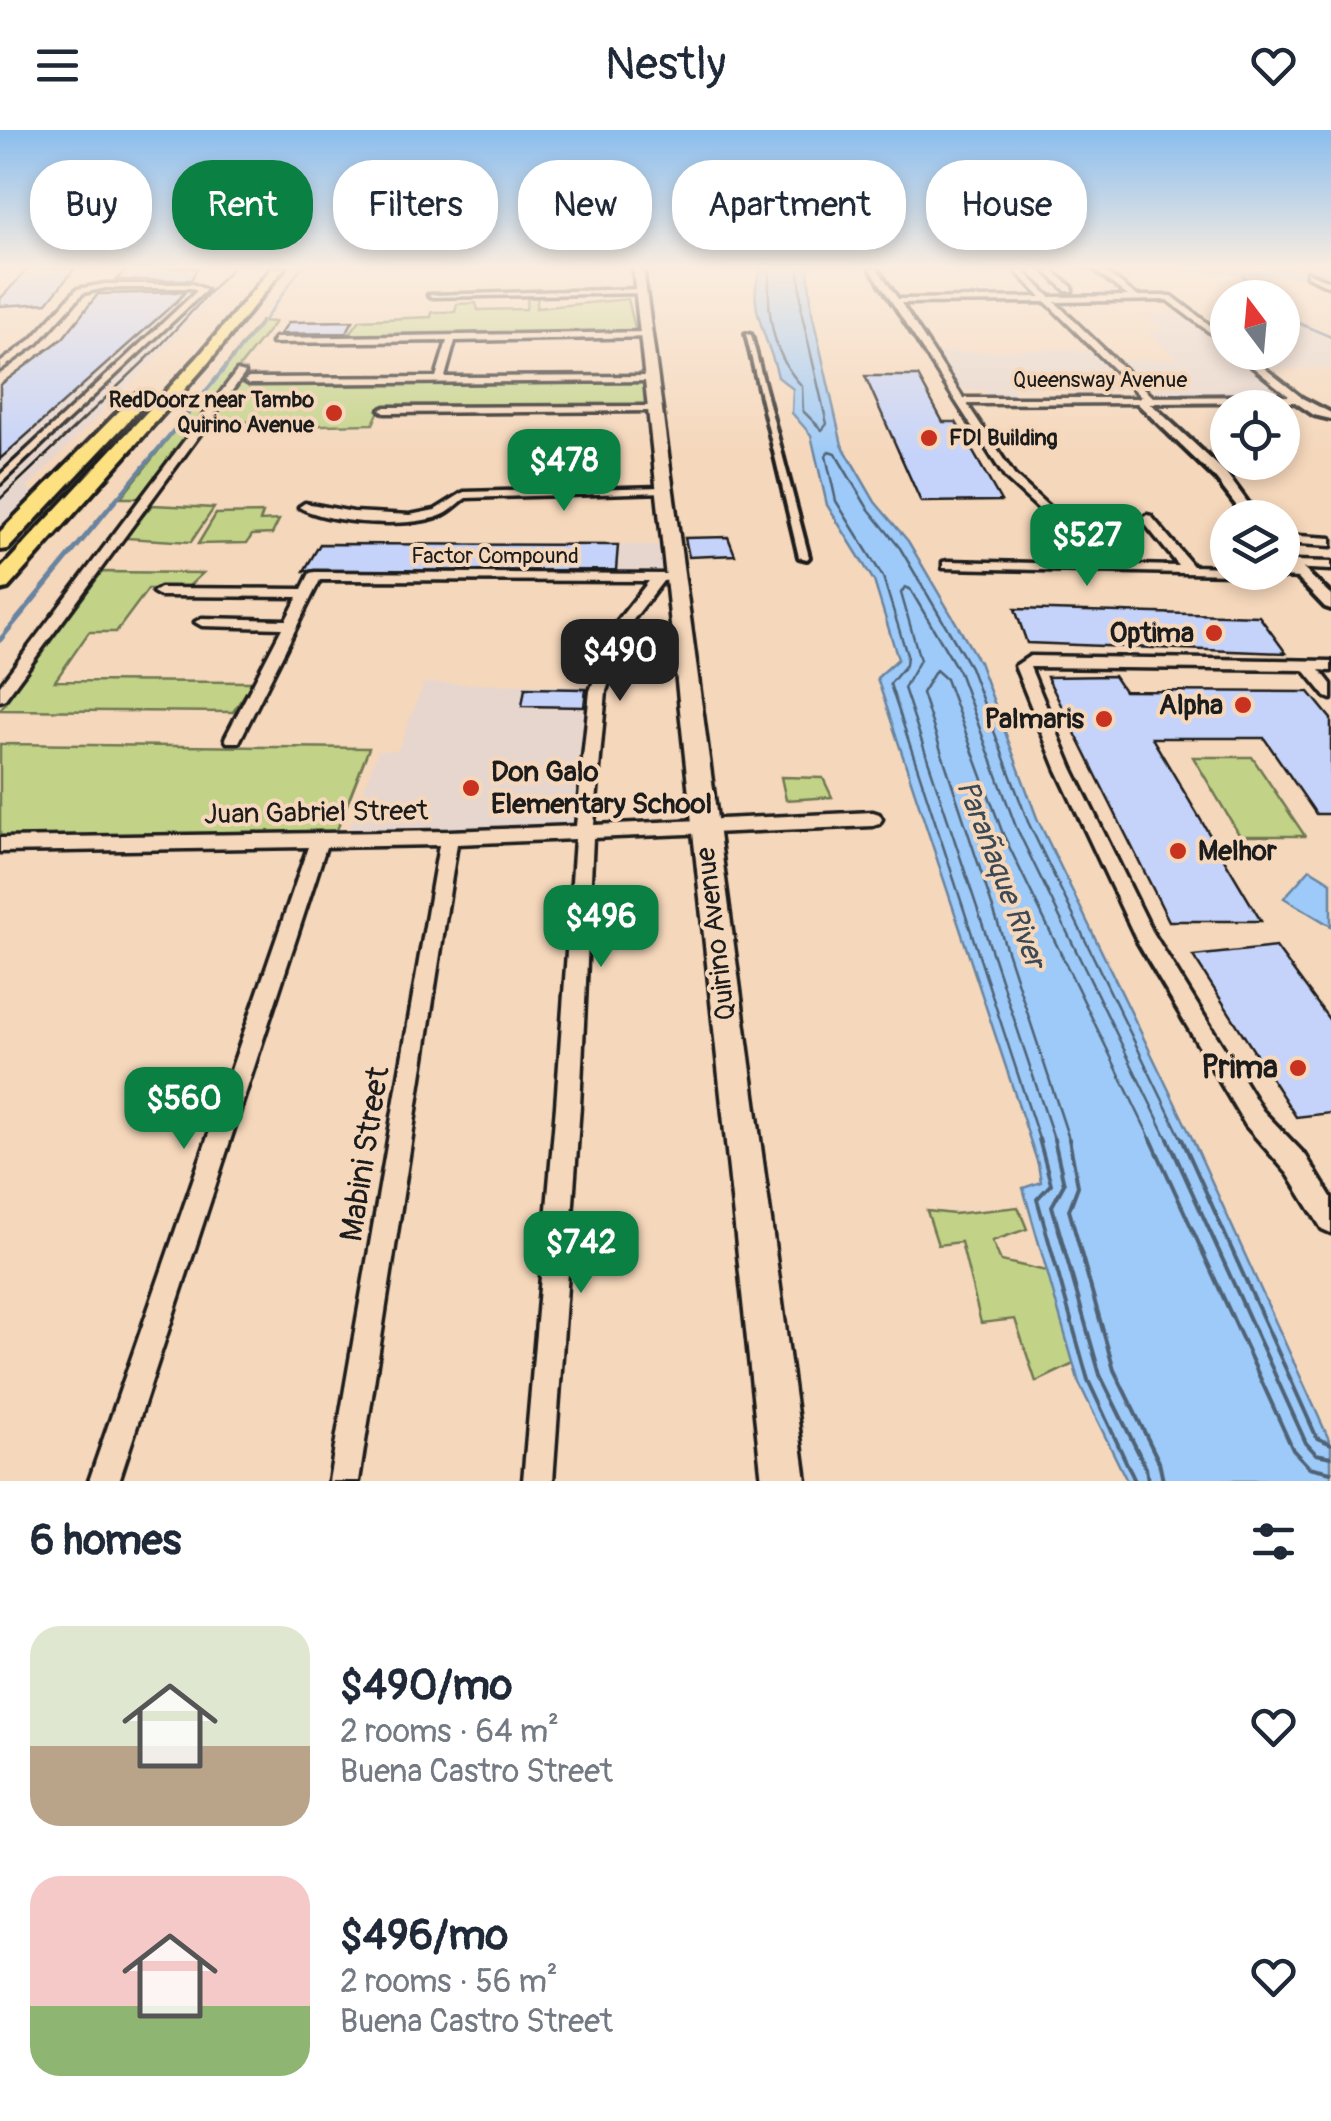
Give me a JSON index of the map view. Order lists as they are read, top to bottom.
{
  "streets": {
    "main road": ["Quirino Avenue"],
    "street": [
      "Queensway Avenue",
      "Factor Compound",
      "Juan Gabriel Street",
      "Mabini Street"
    ]
  },
  "crossings": [
    ["Factor Compound", "Quirino Avenue"],
    ["Juan Gabriel Street", "Quirino Avenue"],
    ["Juan Gabriel Street", "Mabini Street"]
  ],
  "water": ["Parañaque River"],
  "places": [
    "RedDoorz near Tambo Quirino Avenue",
    "FDI Building",
    "Optima",
    "Alpha",
    "Palmaris",
    "Don Galo Elementary School",
    "Melhor",
    "Prima"
  ],
  "north": "top",
  "page": {
    "header": "Nestly",
    "chip": [
      "Buy",
      "Rent",
      "Filters",
      "New",
      "Apartment",
      "House"
    ],
    "price": [
      "$478",
      "$527",
      "$490",
      "$496",
      "$560",
      "$742"
    ],
    "heading": "6 homes",
    "list": [
      {
        "name": "$490/mo",
        "note": "2 rooms · 64 m² · Buena Castro Street"
      },
      {
        "name": "$496/mo",
        "note": "2 rooms · 56 m² · Buena Castro Street"
      }
    ]
  }
}
